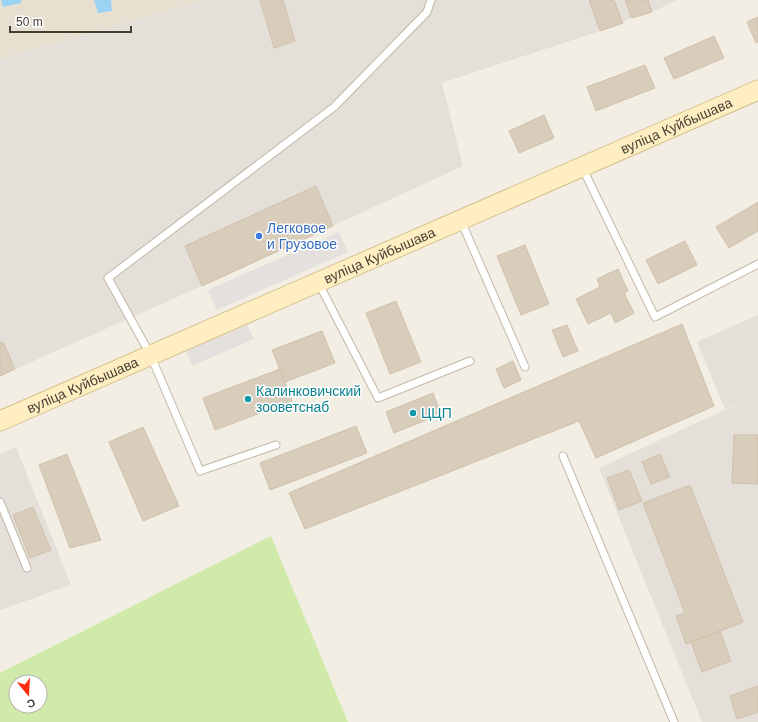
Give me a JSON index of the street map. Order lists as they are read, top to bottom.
{
  "streets": {
    "main road": ["вуліца Куйбышава"]
  },
  "places": ["Легковое и Грузовое", "Калинковичский зооветснаб", "ЦЦП"],
  "scale_bar": "50 m",
  "north": "bottom"
}
